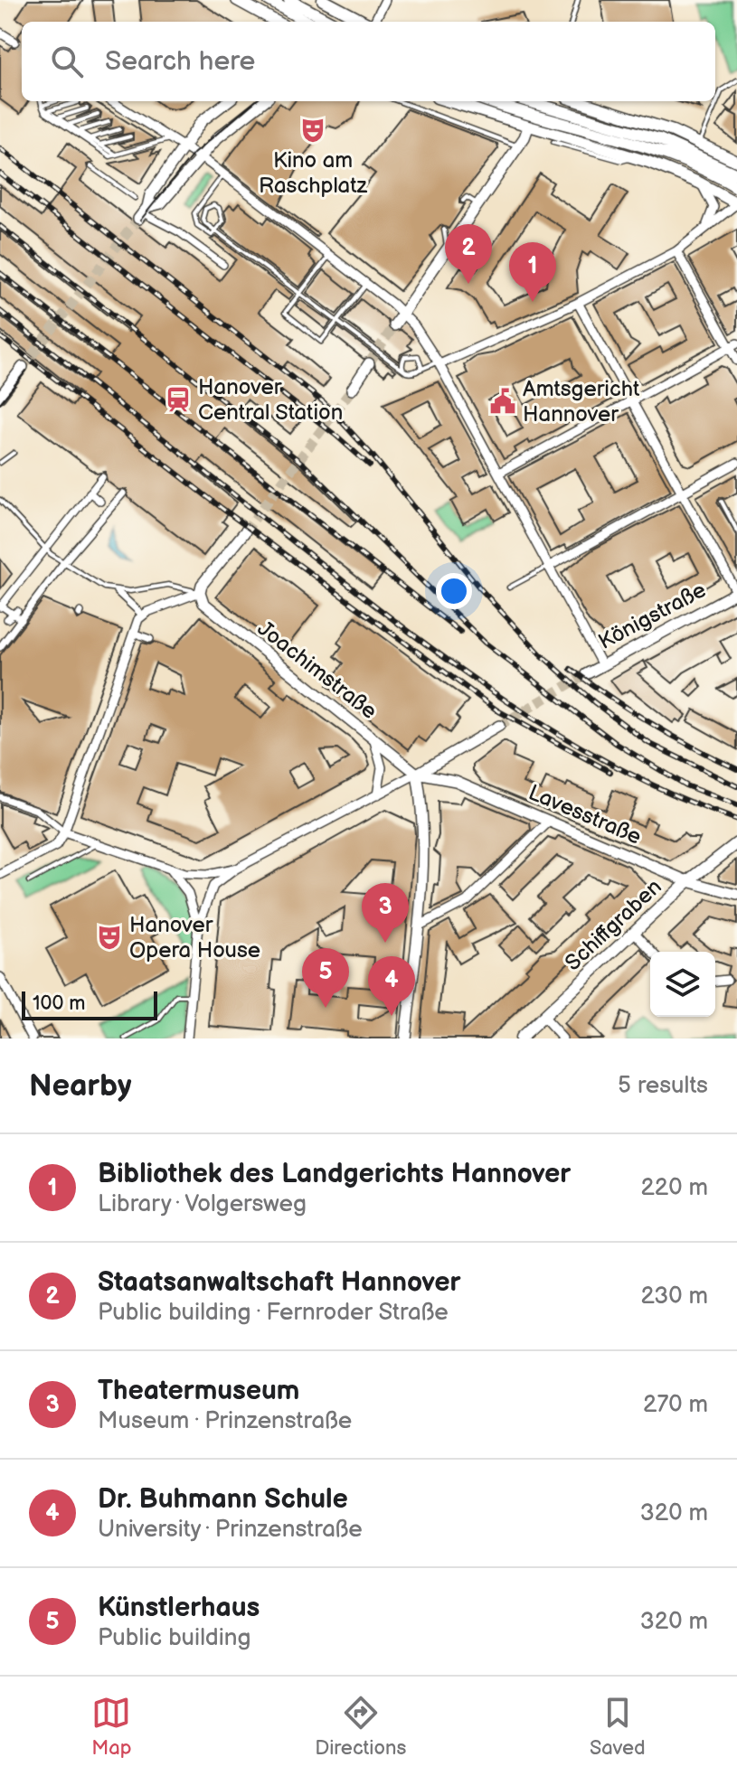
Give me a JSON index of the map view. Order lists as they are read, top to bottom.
{
  "streets": {
    "main road": ["Schiffgraben"],
    "street": ["Königstraße", "Joachimstraße", "Lavesstraße"]
  },
  "crossings": [
    ["Joachimstraße", "Lavesstraße"],
    ["Lavesstraße", "Schiffgraben"]
  ],
  "places": {
    "theatre": ["Kino am Raschplatz", "Hanover Opera House"],
    "station": ["Hanover Central Station"],
    "public building": ["Amtsgericht Hannover"]
  },
  "scale_bar": "100 m",
  "page": {
    "search": "Search here",
    "pins": [
      "2",
      "1",
      "3",
      "5",
      "4"
    ],
    "scale": "100 m",
    "heading": ["Nearby", "5 results"],
    "list": [
      {
        "mark": "1",
        "name": "Bibliothek des Landgerichts Hannover",
        "note": "Library · Volgersweg",
        "value": "220 m"
      },
      {
        "mark": "2",
        "name": "Staatsanwaltschaft Hannover",
        "note": "Public building · Fernroder Straße",
        "value": "230 m"
      },
      {
        "mark": "3",
        "name": "Theatermuseum",
        "note": "Museum · Prinzenstraße",
        "value": "270 m"
      },
      {
        "mark": "4",
        "name": "Dr. Buhmann Schule",
        "note": "University · Prinzenstraße",
        "value": "320 m"
      },
      {
        "mark": "5",
        "name": "Künstlerhaus",
        "note": "Public building",
        "value": "320 m"
      }
    ],
    "nav": ["Map", "Directions", "Saved"]
  }
}
